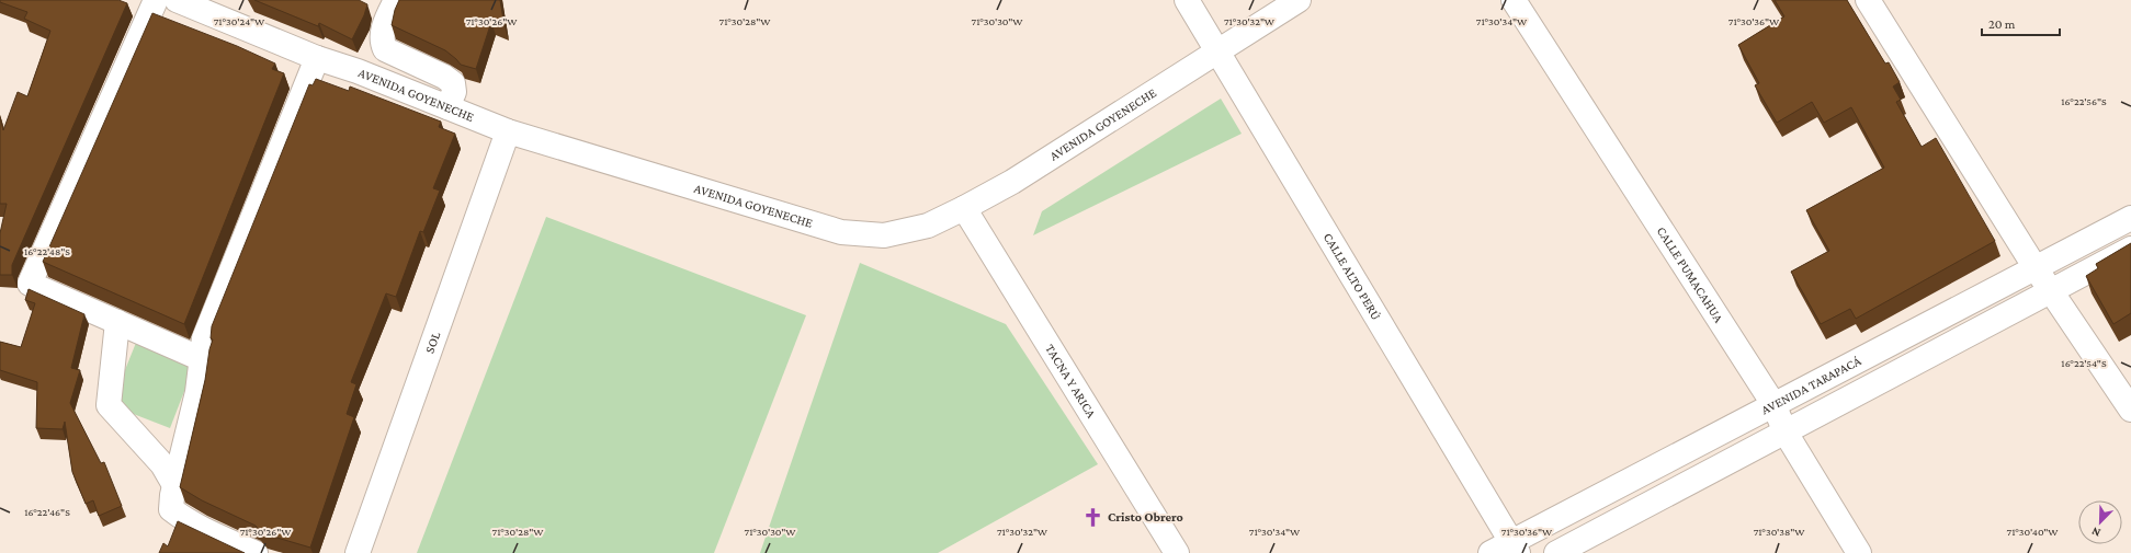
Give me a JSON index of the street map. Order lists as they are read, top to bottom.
{
  "streets": {
    "street": [
      "AVENIDA GOYENECHE",
      "CALLE PUMACAHUA",
      "CALLE ALTO PERÚ",
      "SOL",
      "TACNA Y ARICA",
      "AVENIDA TARAPACÁ"
    ]
  },
  "crossings": [
    ["AVENIDA GOYENECHE", "CALLE ALTO PERÚ"],
    ["AVENIDA GOYENECHE", "SOL"],
    ["AVENIDA GOYENECHE", "TACNA Y ARICA"],
    ["CALLE PUMACAHUA", "AVENIDA TARAPACÁ"],
    ["CALLE ALTO PERÚ", "AVENIDA TARAPACÁ"]
  ],
  "places": {
    "church": ["Cristo Obrero"]
  },
  "scale_bar": "20 m",
  "north": "bottom left",
  "coordinates": [
    "71°30'24\"W",
    "71°30'26\"W",
    "71°30'28\"W",
    "71°30'30\"W",
    "71°30'32\"W",
    "71°30'34\"W",
    "71°30'36\"W",
    "16°22'56\"S",
    "16°22'48\"S",
    "16°22'54\"S",
    "16°22'46\"S",
    "71°30'38\"W",
    "71°30'40\"W"
  ]
}
